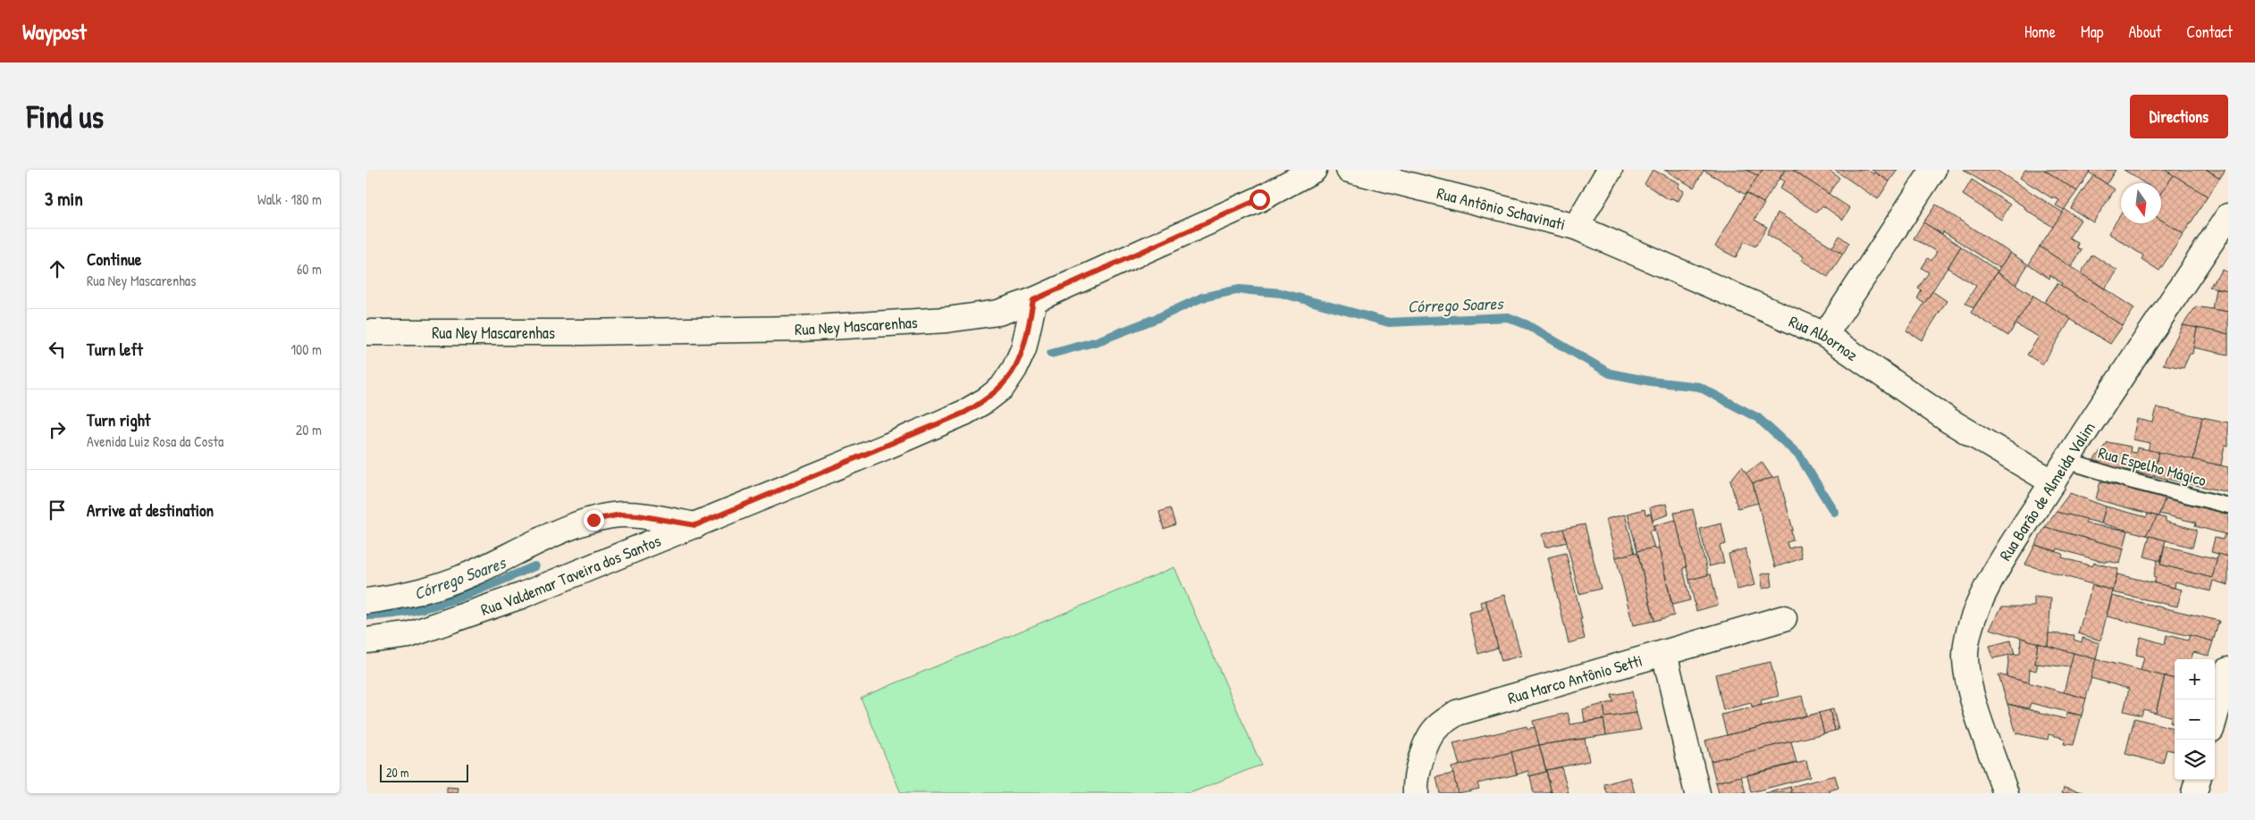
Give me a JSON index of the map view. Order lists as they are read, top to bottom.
{
  "streets": {
    "street": [
      "Rua Antônio Schavinati",
      "Rua Ney Mascarenhas",
      "Rua Albornoz",
      "Rua Barão de Almeida Valim",
      "Rua Valdemar Taveira dos Santos",
      "Rua Marco Antônio Setti"
    ],
    "lane": ["Rua Espelho Mágico"]
  },
  "crossings": [
    ["Rua Antônio Schavinati", "Rua Albornoz"],
    ["Rua Ney Mascarenhas", "Rua Valdemar Taveira dos Santos"],
    ["Rua Albornoz", "Rua Barão de Almeida Valim"],
    ["Rua Espelho Mágico", "Rua Barão de Almeida Valim"]
  ],
  "water": ["Córrego Soares"],
  "scale_bar": "20 m",
  "north": "bottom",
  "page": {
    "header": "Waypost",
    "nav": [
      "Home",
      "Map",
      "About",
      "Contact"
    ],
    "buttons": "Directions",
    "title": "Find us",
    "heading": ["3 min", "Walk · 180 m"],
    "list": [
      ["Continue", "Rua Ney Mascarenhas", "60 m"],
      ["Turn left", "100 m"],
      ["Turn right", "Avenida Luiz Rosa da Costa", "20 m"],
      "Arrive at destination"
    ],
    "map_buttons": ["+", "−"],
    "scale": "20 m"
  }
}
